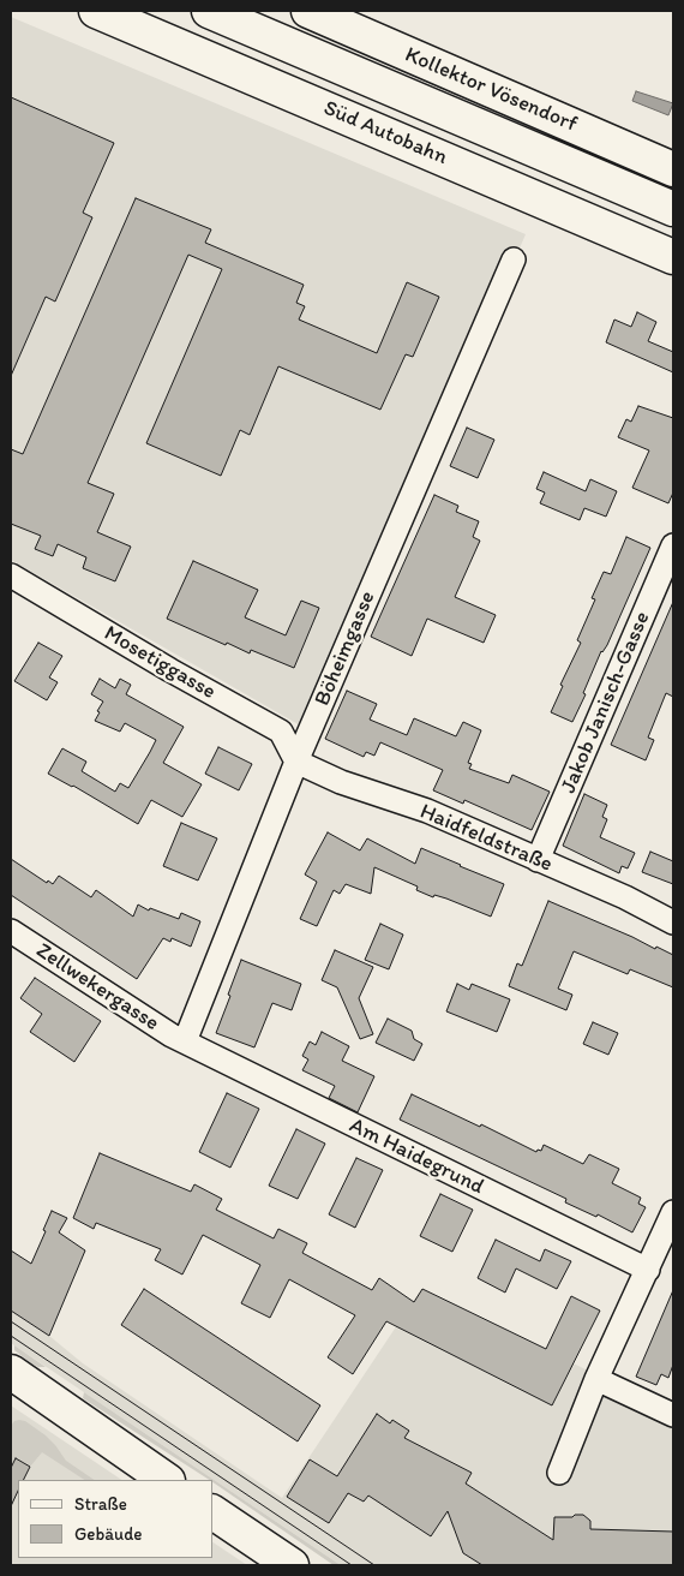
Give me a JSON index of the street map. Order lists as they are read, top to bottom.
{
  "streets": {
    "main road": ["Kollektor Vösendorf", "Süd Autobahn"],
    "street": [
      "Böheimgasse",
      "Mosetiggasse",
      "Jakob Janisch-Gasse",
      "Haidfeldstraße",
      "Zellwekergasse",
      "Am Haidegrund"
    ]
  },
  "crossings": [
    ["Böheimgasse", "Mosetiggasse"],
    ["Böheimgasse", "Haidfeldstraße"],
    ["Böheimgasse", "Zellwekergasse"],
    ["Böheimgasse", "Am Haidegrund"],
    ["Mosetiggasse", "Haidfeldstraße"],
    ["Jakob Janisch-Gasse", "Haidfeldstraße"],
    ["Zellwekergasse", "Am Haidegrund"]
  ],
  "legend": ["Straße", "Gebäude"]
}
